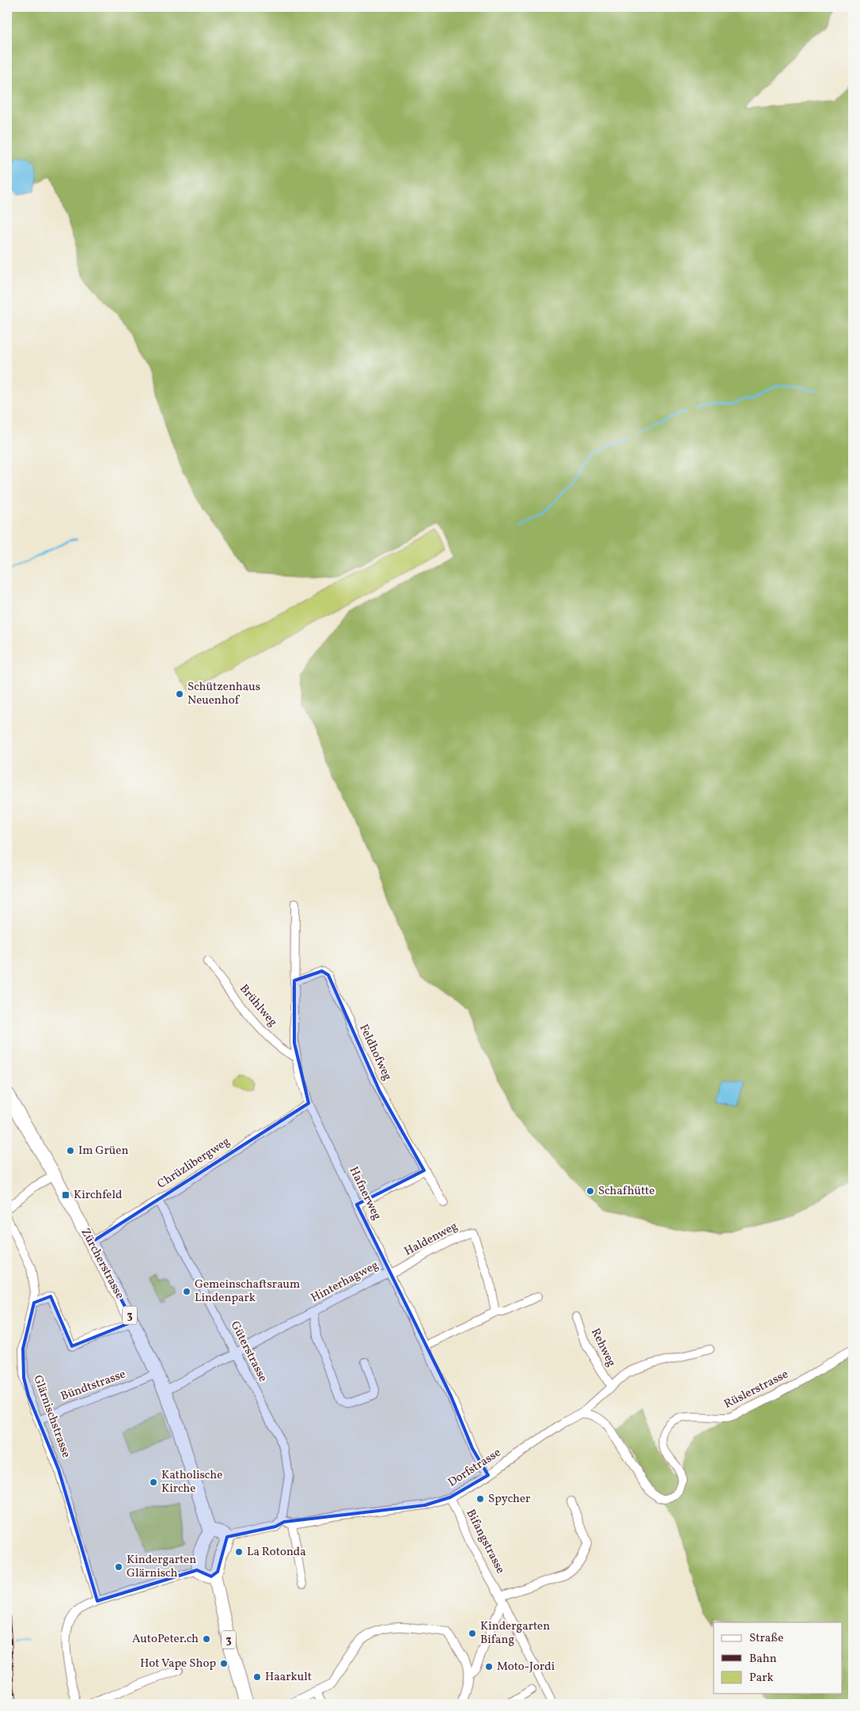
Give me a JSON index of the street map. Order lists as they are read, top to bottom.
{
  "streets": {
    "main road": ["Zürcherstrasse", "3"],
    "street": [
      "Brühlweg",
      "Feldhofweg",
      "Chrüzlibergweg",
      "Hafnerweg",
      "Haldenweg",
      "Hinterhagweg",
      "Rehweg",
      "Güterstrasse",
      "Bündtstrasse",
      "Rüslerstrasse",
      "Glärnischstrasse",
      "Dorfstrasse",
      "Bifangstrasse"
    ]
  },
  "crossings": [
    ["Brühlweg", "Hafnerweg"],
    ["Feldhofweg", "Hafnerweg"],
    ["Chrüzlibergweg", "Hafnerweg"],
    ["Chrüzlibergweg", "Zürcherstrasse"],
    ["Chrüzlibergweg", "Güterstrasse"],
    ["Hafnerweg", "Haldenweg"],
    ["Hafnerweg", "Hinterhagweg"],
    ["Hafnerweg", "Dorfstrasse"],
    ["Haldenweg", "Hinterhagweg"],
    ["Zürcherstrasse", "Hinterhagweg"],
    ["Zürcherstrasse", "Bündtstrasse"],
    ["Hinterhagweg", "Güterstrasse"],
    ["Rehweg", "Dorfstrasse"],
    ["Güterstrasse", "Dorfstrasse"],
    ["Bündtstrasse", "Glärnischstrasse"],
    ["Rüslerstrasse", "Dorfstrasse"],
    ["Dorfstrasse", "Bifangstrasse"]
  ],
  "places": {
    "other": [
      "Schützenhaus Neuenhof",
      "Im Grüen",
      "Schafhütte",
      "Gemeinschaftsraum Lindenpark",
      "Katholische Kirche",
      "Spycher",
      "La Rotonda",
      "Kindergarten Glärnisch",
      "Kindergarten Bifang",
      "AutoPeter.ch",
      "Hot Vape Shop",
      "Moto-Jordi",
      "Haarkult"
    ],
    "transit": ["Kirchfeld"]
  },
  "legend": ["Straße", "Bahn", "Park"]
}
